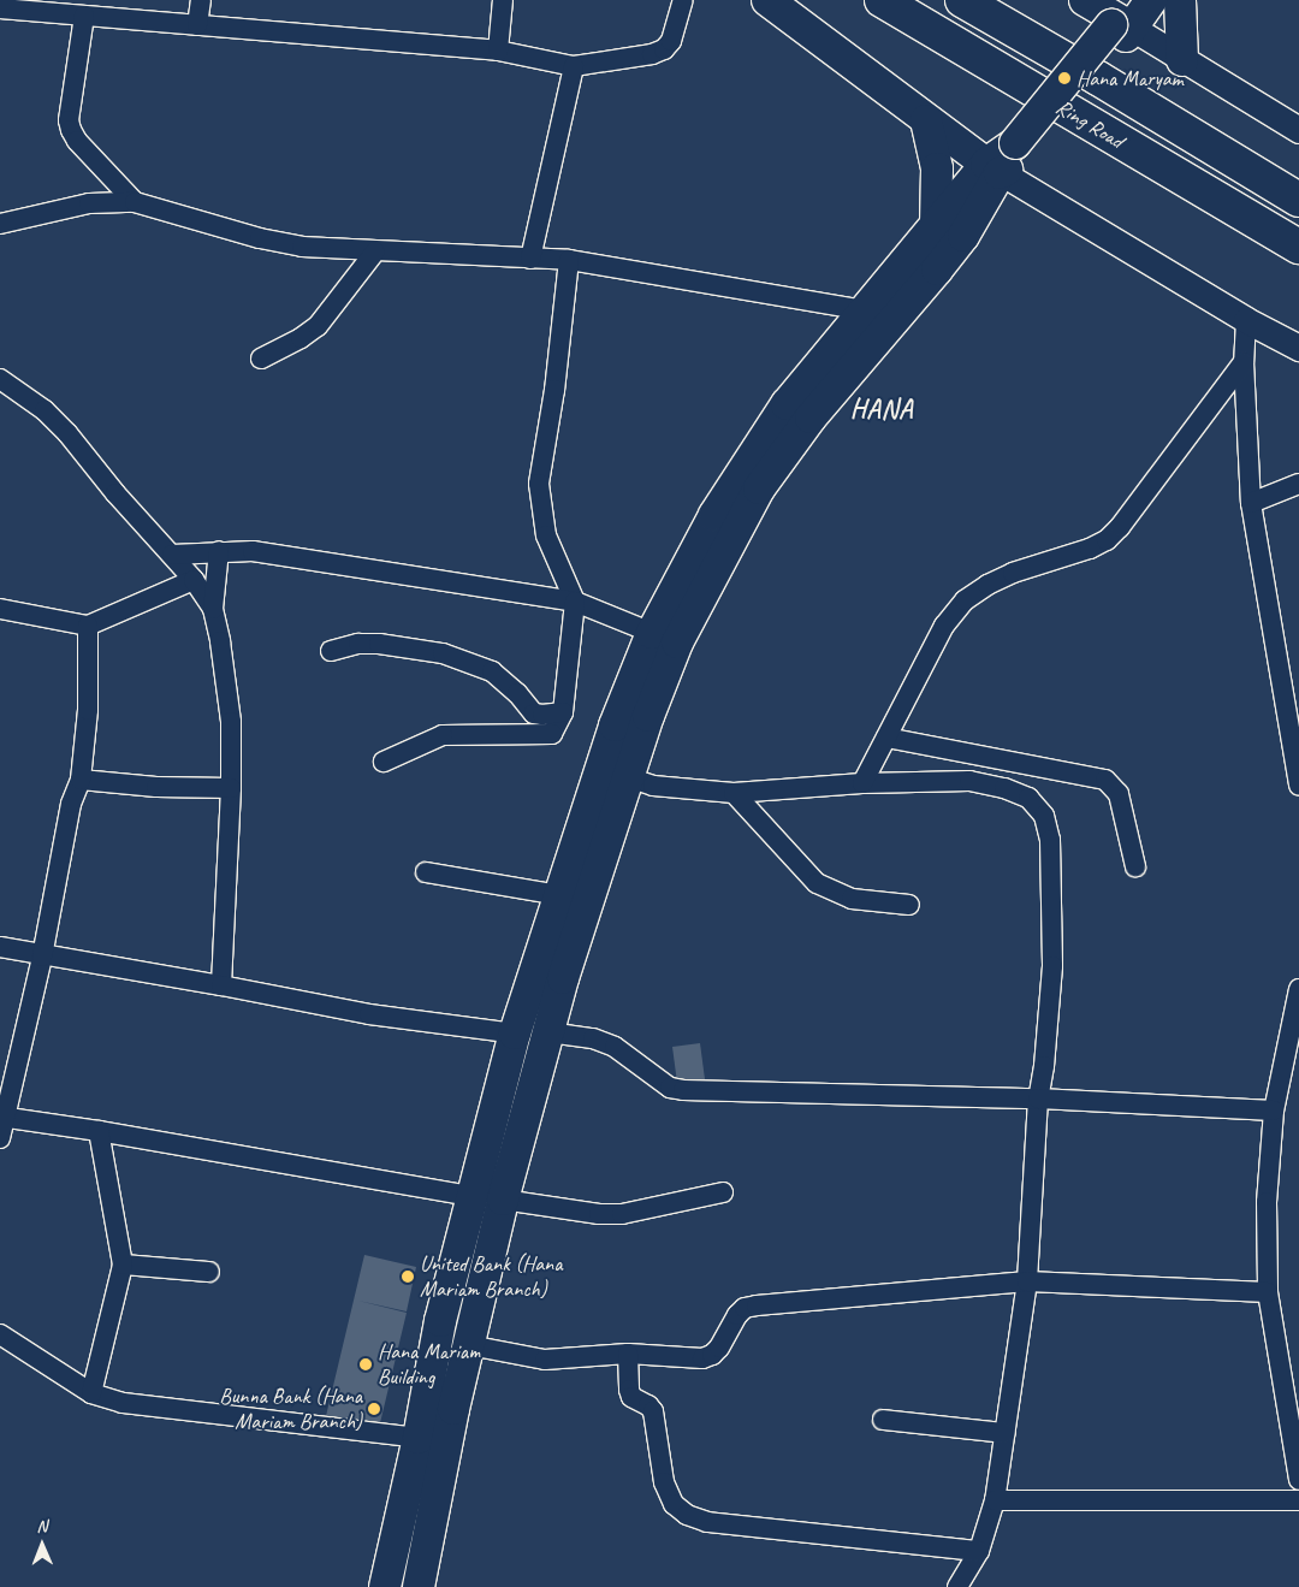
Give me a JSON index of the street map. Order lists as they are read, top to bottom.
{
  "streets": {
    "highway": ["Ring Road"]
  },
  "districts": ["HANA"],
  "places": [
    "Hana Maryam",
    "United Bank (Hana Mariam Branch)",
    "Hana Mariam Building",
    "Bunna Bank (Hana Mariam Branch)"
  ],
  "north": "top"
}
